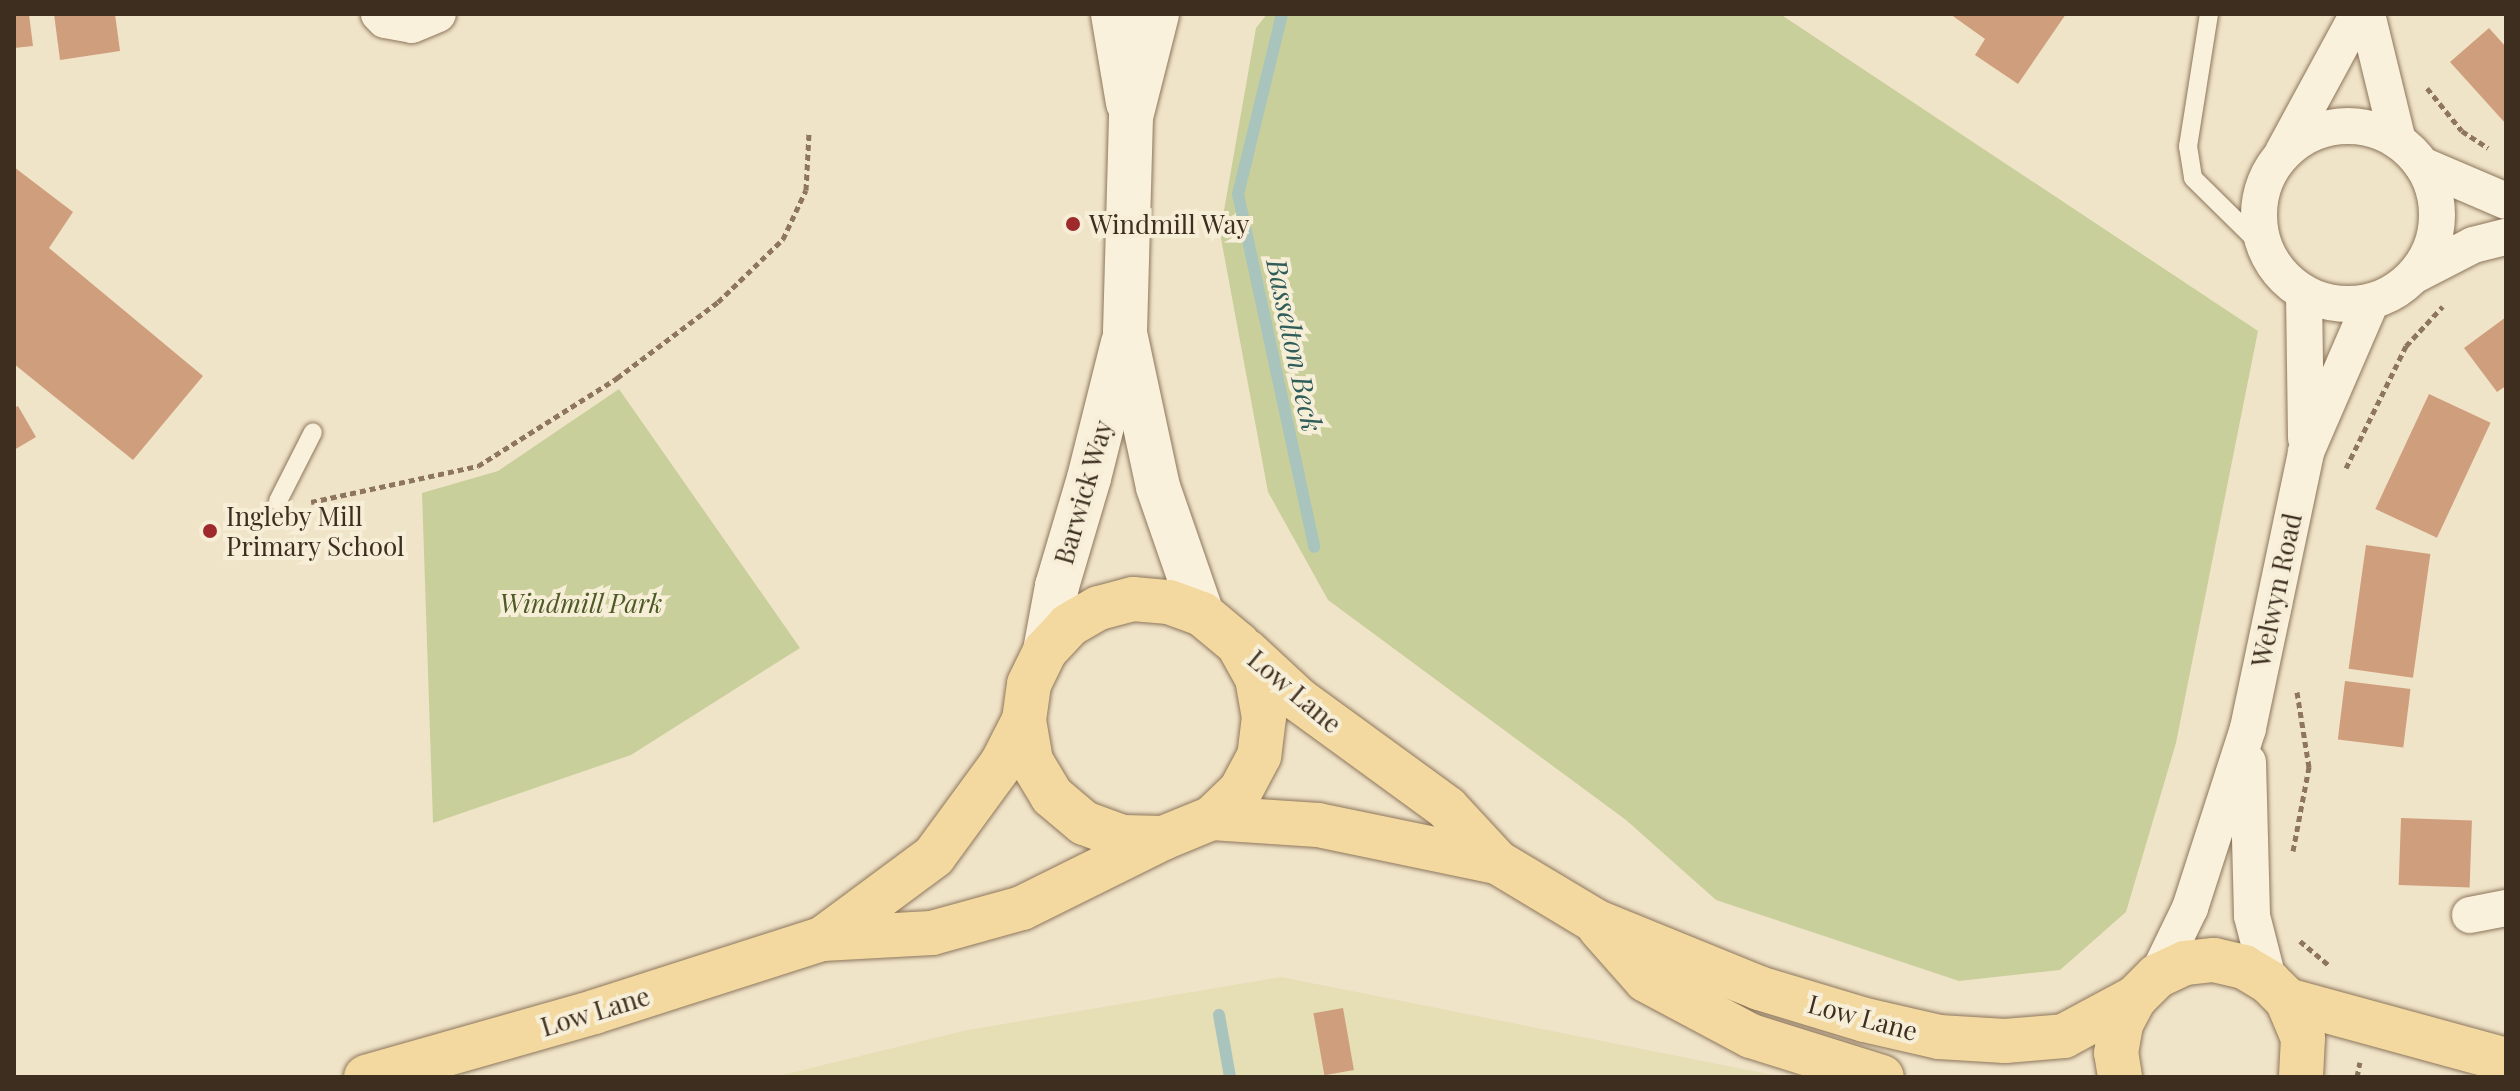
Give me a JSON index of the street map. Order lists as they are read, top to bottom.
{
  "streets": {
    "main road": ["Low Lane"],
    "street": ["Barwick Way", "Welwyn Road"]
  },
  "crossings": [
    ["Barwick Way", "Low Lane"]
  ],
  "water": ["Basselton Beck"],
  "parks": ["Windmill Park"],
  "places": ["Windmill Way", "Ingleby Mill Primary School"]
}
